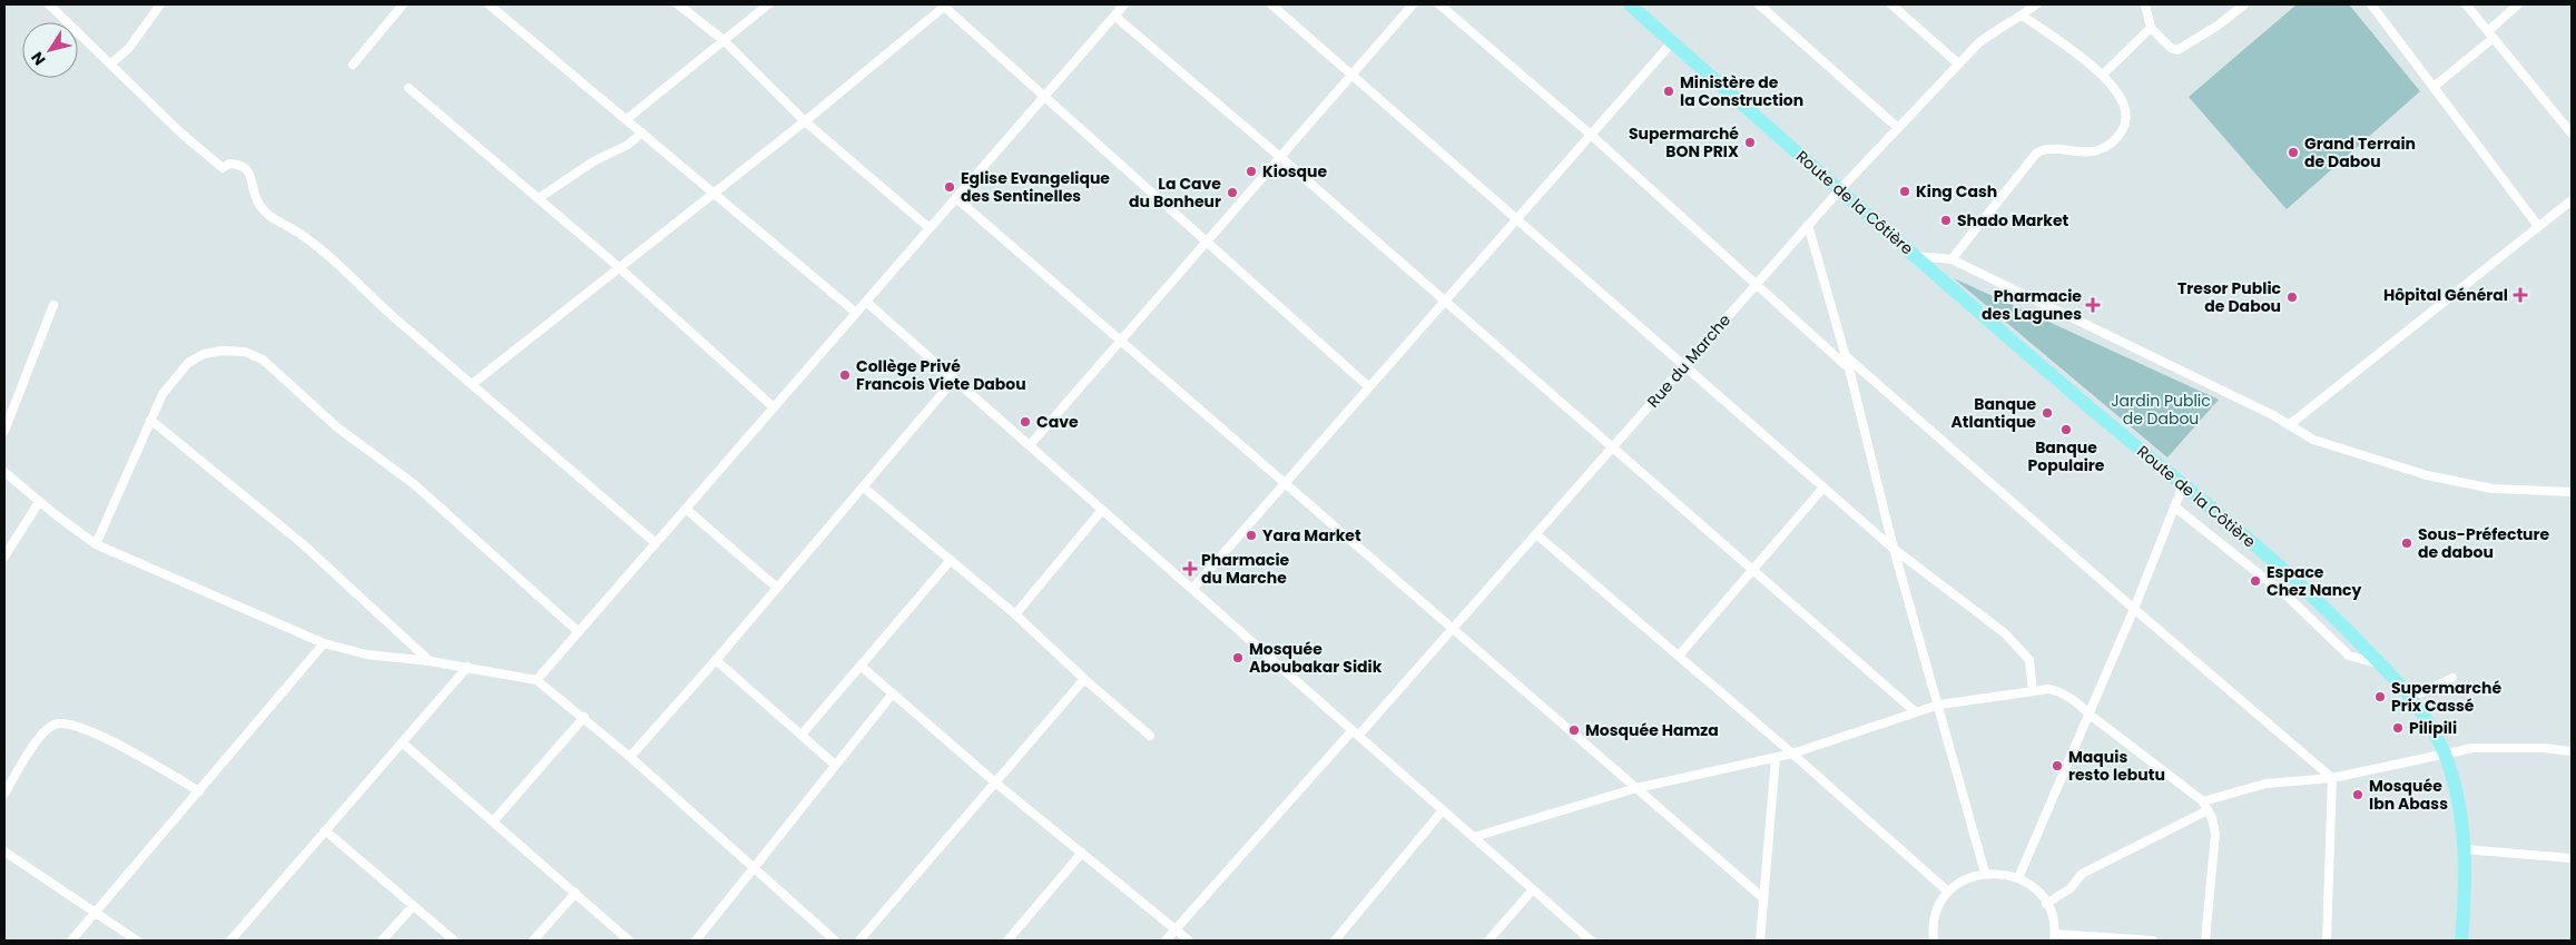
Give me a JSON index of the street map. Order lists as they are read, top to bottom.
{
  "streets": {
    "main road": ["Route de la Côtière"],
    "street": ["Rue du Marche"]
  },
  "crossings": [
    ["Route de la Côtière", "Rue du Marche"]
  ],
  "parks": ["Jardin Public de Dabou"],
  "places": {
    "other": [
      "Ministère de la Construction",
      "Supermarché BON PRIX",
      "Grand Terrain de Dabou",
      "Kiosque",
      "Eglise Evangelique des Sentinelles",
      "King Cash",
      "La Cave du Bonheur",
      "Shado Market",
      "Tresor Public de Dabou",
      "Collège Privé Francois Viete Dabou",
      "Banque Atlantique",
      "Cave",
      "Banque Populaire",
      "Yara Market",
      "Sous-Préfecture de dabou",
      "Espace Chez Nancy",
      "Mosquée Aboubakar Sidik",
      "Supermarché Prix Cassé",
      "Pilipili",
      "Mosquée Hamza",
      "Maquis resto lebutu",
      "Mosquée Ibn Abass"
    ],
    "health": ["Hôpital Général", "Pharmacie des Lagunes", "Pharmacie du Marche"]
  },
  "north": "bottom left"
}
